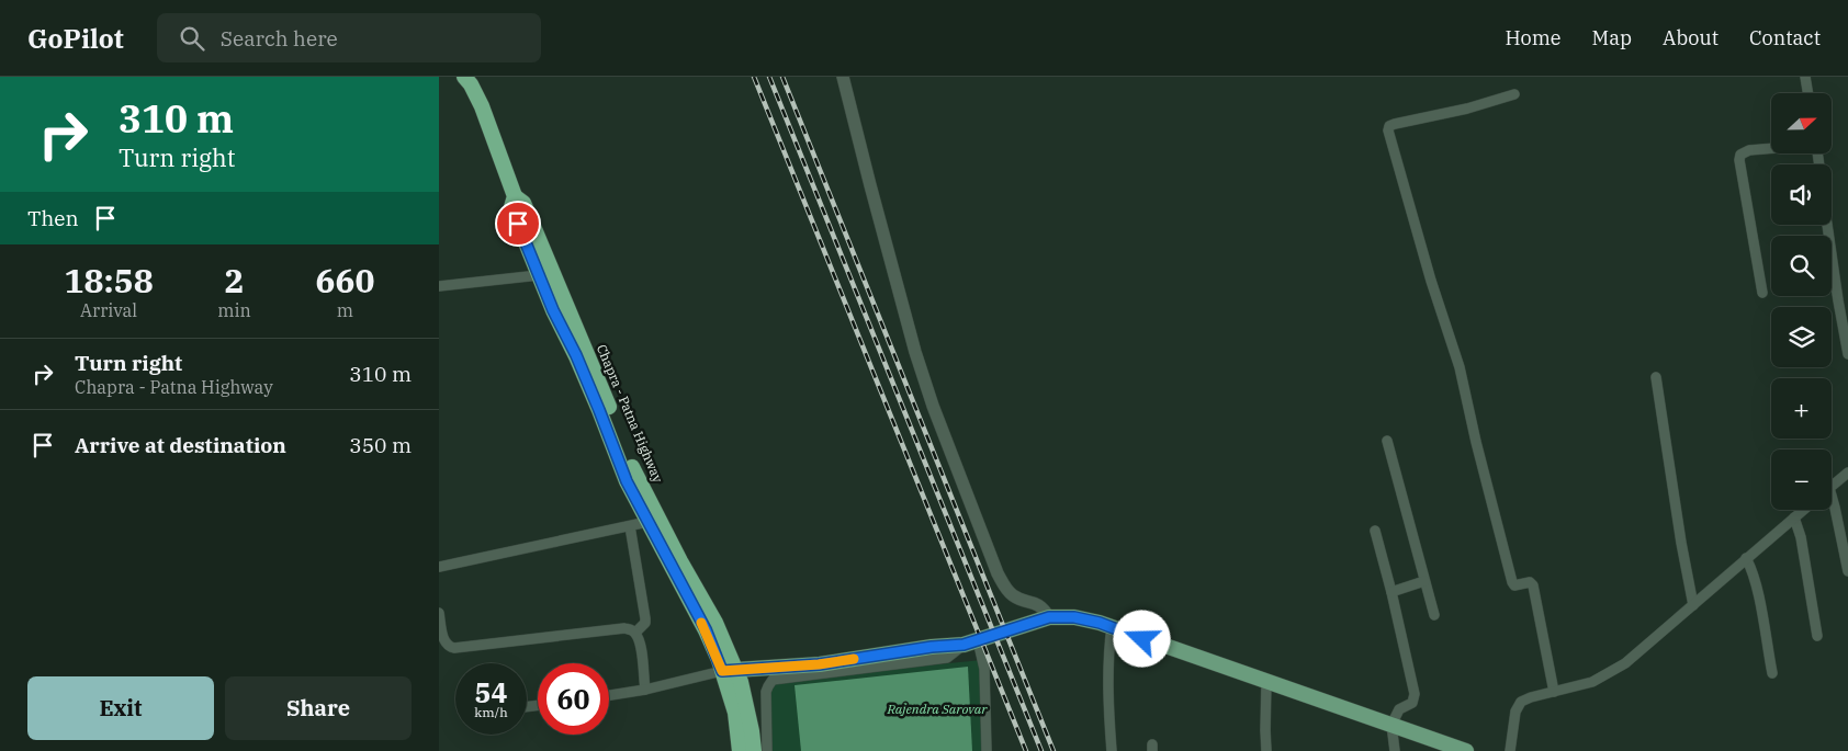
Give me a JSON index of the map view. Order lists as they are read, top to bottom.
{
  "streets": {
    "highway": ["Chapra - Patna Highway"]
  },
  "parks": ["Rajendra Sarovar"],
  "north": "right",
  "page": {
    "header": "GoPilot",
    "search": "Search here",
    "nav": [
      "Home",
      "Map",
      "About",
      "Contact"
    ],
    "turn": ["310 m", "Turn right"],
    "map_buttons": ["+", "−"],
    "then": "Then",
    "eta": [
      "18:58",
      "Arrival",
      "2",
      "min",
      "660",
      "m"
    ],
    "list": [
      {
        "name": "Turn right",
        "note": "Chapra - Patna Highway",
        "value": "310 m"
      },
      {
        "name": "Arrive at destination",
        "value": "350 m"
      }
    ],
    "speed": "54 km/h",
    "limit": "60",
    "buttons": ["Exit", "Share"]
  }
}
